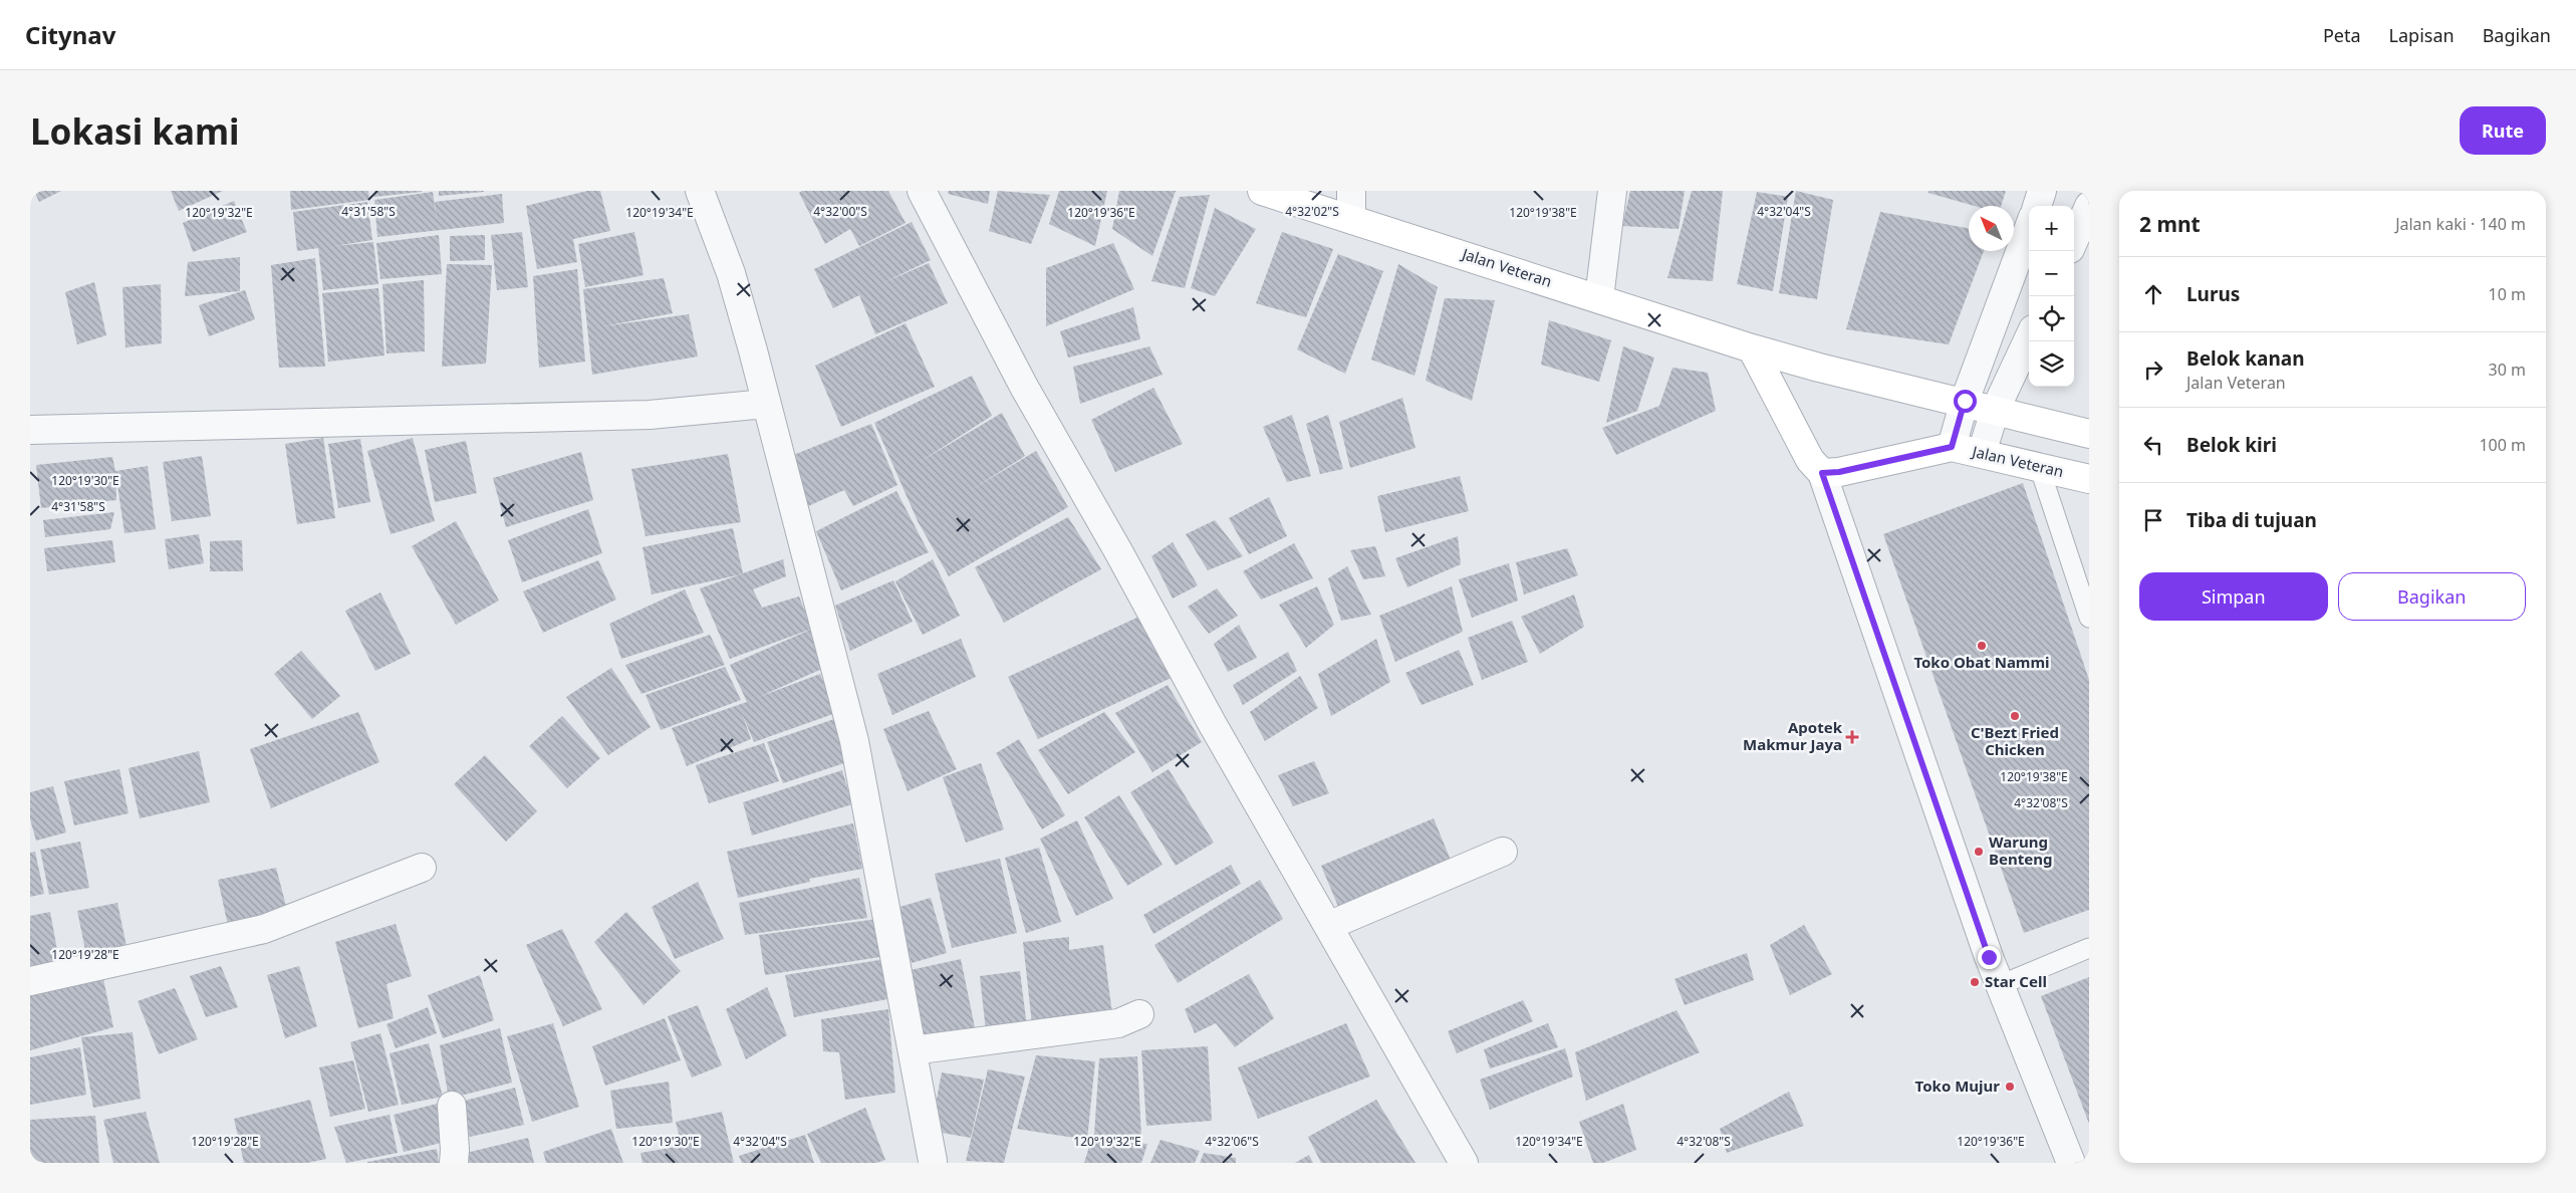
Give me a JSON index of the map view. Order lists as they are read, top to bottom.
{
  "streets": {
    "main road": ["Jalan Veteran"]
  },
  "places": {
    "other": [
      "Toko Obat Nammi",
      "C'Bezt Fried Chicken",
      "Warung Benteng",
      "Star Cell",
      "Toko Mujur"
    ],
    "health": ["Apotek Makmur Jaya"]
  },
  "north": "top left",
  "page": {
    "header": "Citynav",
    "nav": ["Peta", "Lapisan", "Bagikan"],
    "buttons": [
      "Rute",
      ["Simpan", "Bagikan"]
    ],
    "title": "Lokasi kami",
    "heading": ["2 mnt", "Jalan kaki · 140 m"],
    "map_buttons": ["+", "−"],
    "list": [
      ["Lurus", "10 m"],
      ["Belok kanan", "Jalan Veteran", "30 m"],
      ["Belok kiri", "100 m"],
      "Tiba di tujuan"
    ]
  },
  "coordinates": [
    "4°31'58\"S",
    "4°32'00\"S",
    "4°32'02\"S",
    "4°32'04\"S",
    "120°19'32\"E",
    "120°19'34\"E",
    "120°19'36\"E",
    "120°19'38\"E",
    "120°19'30\"E",
    "4°32'08\"S",
    "120°19'28\"E",
    "4°32'06\"S"
  ]
}
